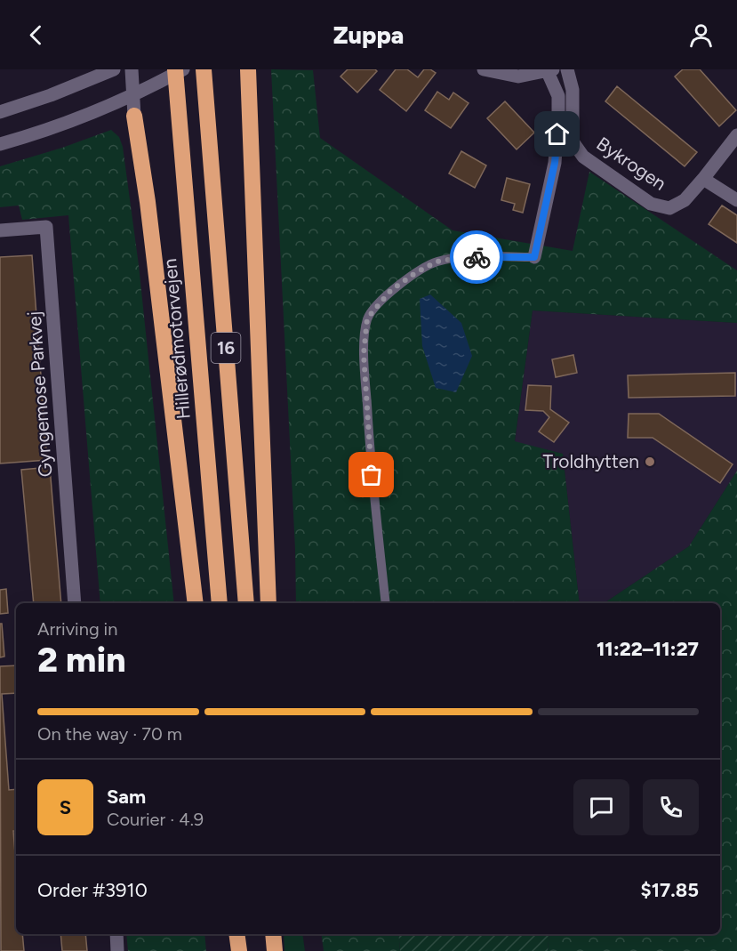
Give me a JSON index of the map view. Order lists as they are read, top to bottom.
{
  "streets": {
    "highway": ["Hillerødmotorvejen", "16"],
    "street": ["Bykrogen", "Gyngemose Parkvej"]
  },
  "places": ["Troldhytten"],
  "page": {
    "header": "Zuppa",
    "heading": ["2 min", "Arriving in", "11:22–11:27"],
    "panel": [
      "Sam",
      "Courier · 4.9",
      "Order #3910",
      "$17.85"
    ],
    "bar": "On the way · 70 m",
    "round": "S"
  }
}
